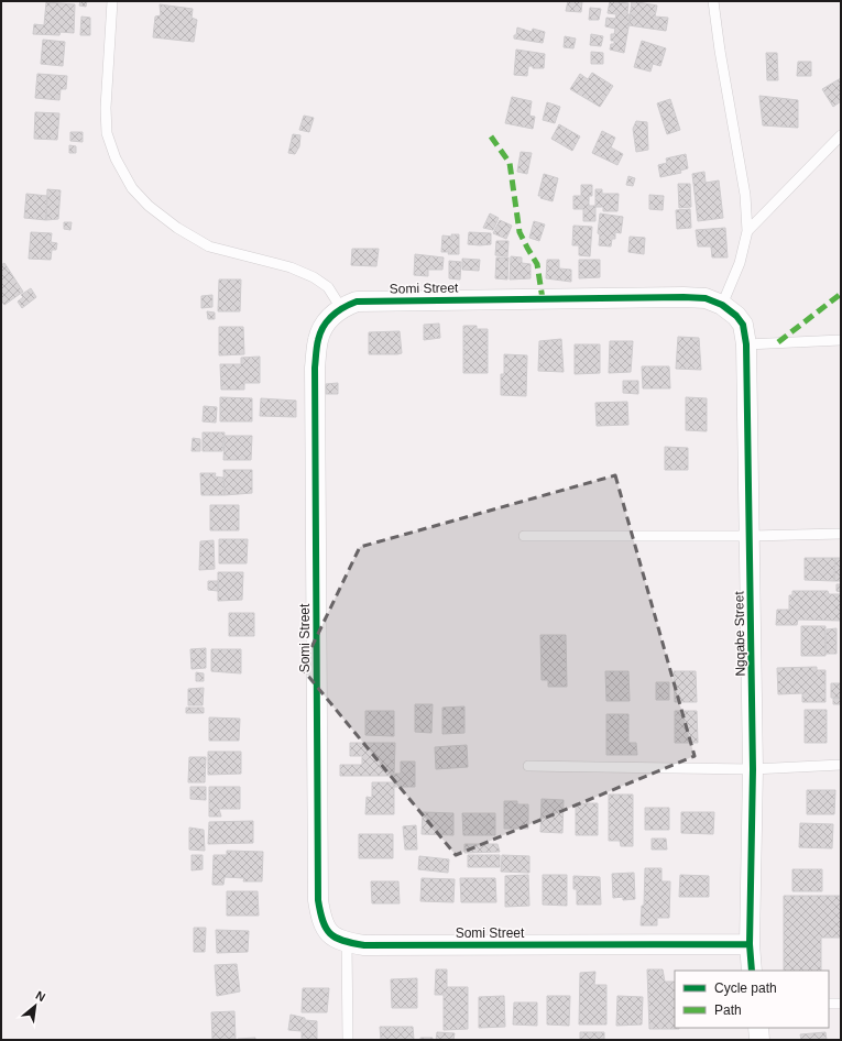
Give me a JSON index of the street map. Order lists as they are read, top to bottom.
{
  "streets": {
    "street": ["Somi Street", "Ngqabe Street"]
  },
  "crossings": [
    ["Somi Street", "Ngqabe Street"]
  ],
  "legend": ["Cycle path", "Path"],
  "north": "top right"
}
